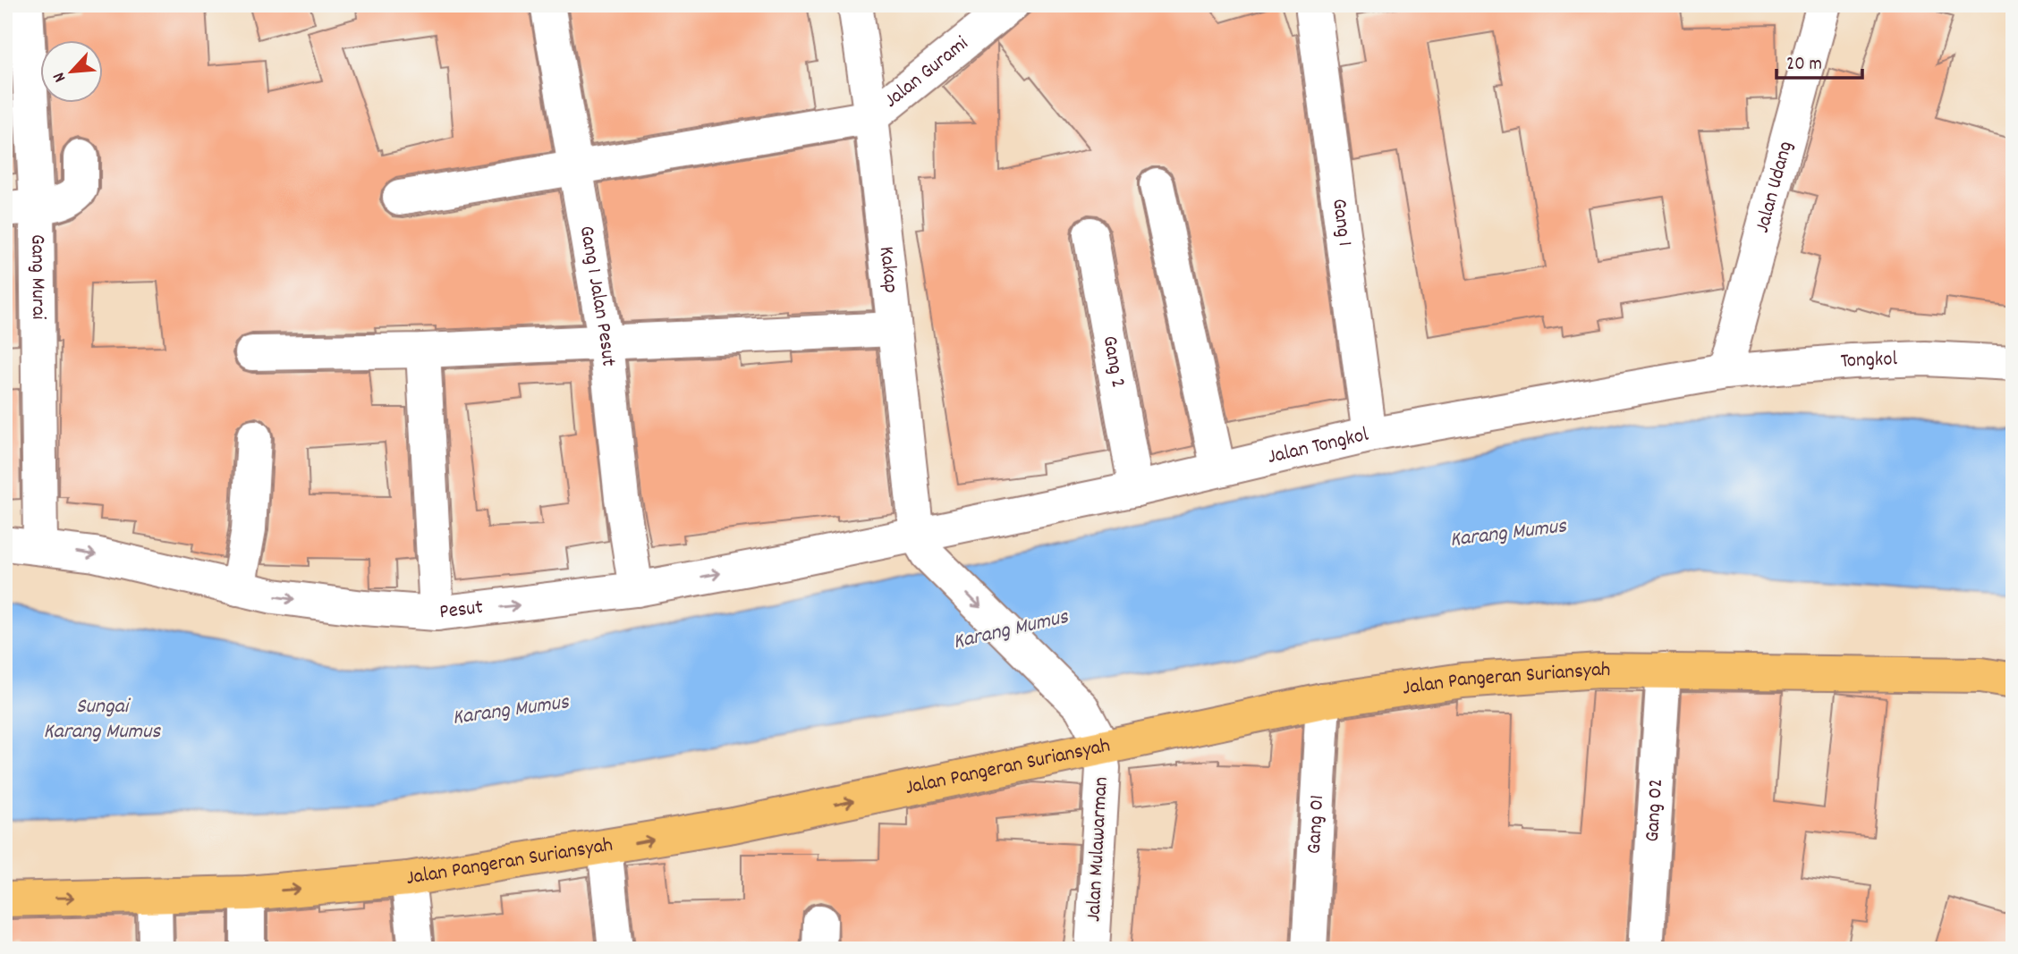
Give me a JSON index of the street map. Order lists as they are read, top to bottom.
{
  "streets": {
    "main road": ["Jalan Pangeran Suriansyah"],
    "street": [
      "Jalan Gurami",
      "Jalan Udang",
      "Gang 1",
      "Kakap",
      "Gang Murai",
      "Gang 1 Jalan Pesut",
      "Gang 2",
      "Tongkol",
      "Jalan Tongkol",
      "Pesut",
      "Gang 02",
      "Gang 01",
      "Jalan Mulawarman"
    ]
  },
  "crossings": [
    ["Jalan Gurami", "Kakap"],
    ["Jalan Udang", "Tongkol"],
    ["Jalan Udang", "Jalan Tongkol"],
    ["Gang 1", "Jalan Tongkol"],
    ["Kakap", "Jalan Tongkol"],
    ["Kakap", "Pesut"],
    ["Gang Murai", "Pesut"],
    ["Gang 1 Jalan Pesut", "Pesut"],
    ["Gang 2", "Jalan Tongkol"],
    ["Tongkol", "Jalan Tongkol"],
    ["Jalan Tongkol", "Pesut"],
    ["Jalan Pangeran Suriansyah", "Gang 02"],
    ["Jalan Pangeran Suriansyah", "Gang 01"],
    ["Jalan Pangeran Suriansyah", "Jalan Mulawarman"]
  ],
  "one_way": ["Jalan Pangeran Suriansyah"],
  "water": ["Karang Mumus", "Sungai Karang Mumus"],
  "scale_bar": "20 m",
  "north": "bottom left"
}
